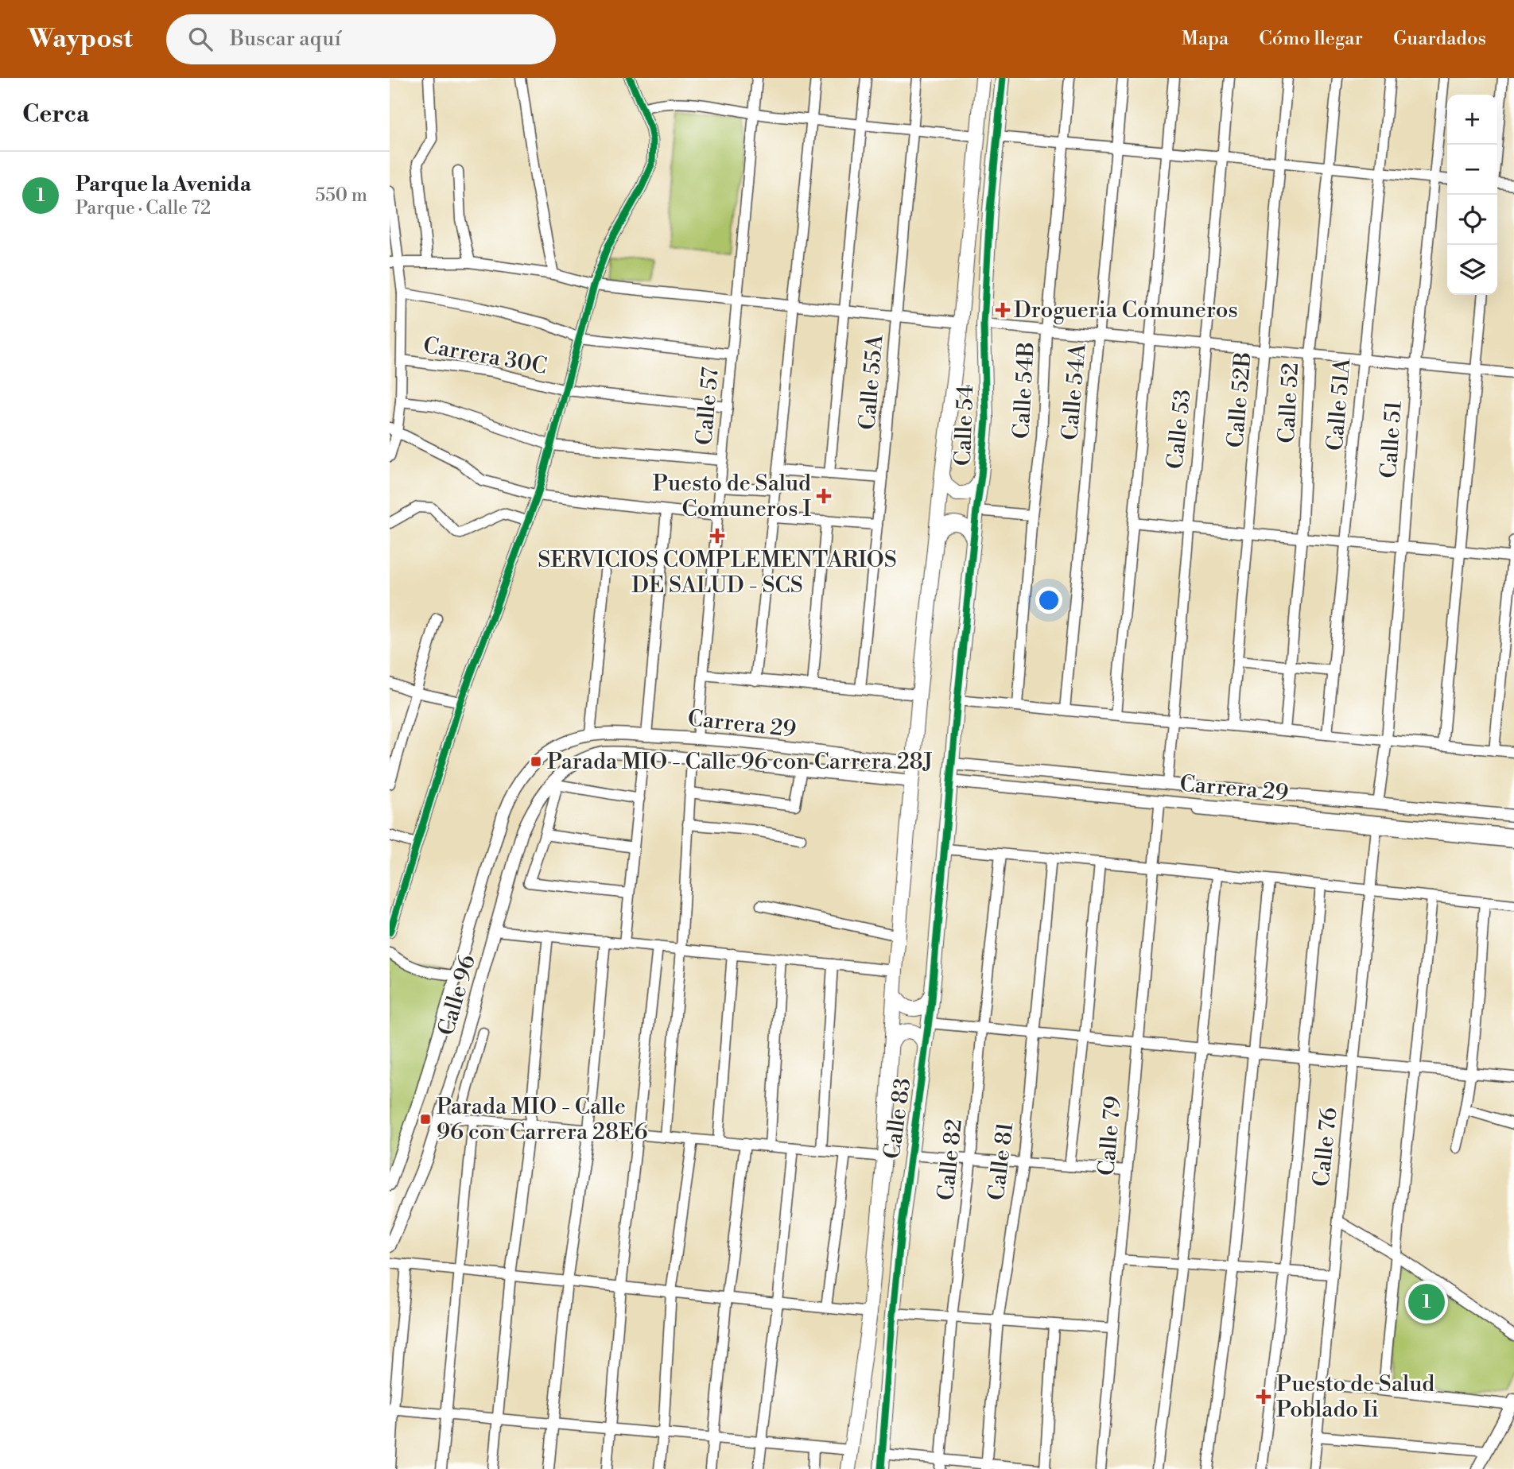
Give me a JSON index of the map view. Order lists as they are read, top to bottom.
{
  "streets": {
    "main road": ["Calle 54", "Calle 83"],
    "street": [
      "Carrera 30C",
      "Calle 55A",
      "Calle 54B",
      "Calle 54A",
      "Calle 52B",
      "Calle 52",
      "Calle 51A",
      "Calle 57",
      "Calle 53",
      "Calle 51",
      "Carrera 29",
      "Calle 96",
      "Calle 79",
      "Calle 76",
      "Calle 82",
      "Calle 81"
    ]
  },
  "crossings": [
    ["Carrera 30C", "Calle 57"],
    ["Calle 57", "Carrera 29"],
    ["Calle 54", "Carrera 29"],
    ["Calle 54", "Calle 83"],
    ["Calle 53", "Carrera 29"],
    ["Calle 51", "Carrera 29"],
    ["Carrera 29", "Calle 96"],
    ["Carrera 29", "Calle 83"]
  ],
  "places": {
    "health": [
      "Drogueria Comuneros",
      "Puesto de Salud Comuneros I",
      "SERVICIOS COMPLEMENTARIOS DE SALUD - SCS",
      "Puesto de Salud Poblado Ii"
    ],
    "transit": ["Parada MIO - Calle 96 con Carrera 28J", "Parada MIO - Calle 96 con Carrera 28E6"]
  },
  "page": {
    "header": "Waypost",
    "search": "Buscar aquí",
    "nav": ["Mapa", "Cómo llegar", "Guardados"],
    "heading": "Cerca",
    "map_buttons": ["+", "−"],
    "list": [
      {
        "mark": "1",
        "name": "Parque la Avenida",
        "note": "Parque · Calle 72",
        "value": "550 m"
      }
    ],
    "pins": "1"
  }
}
